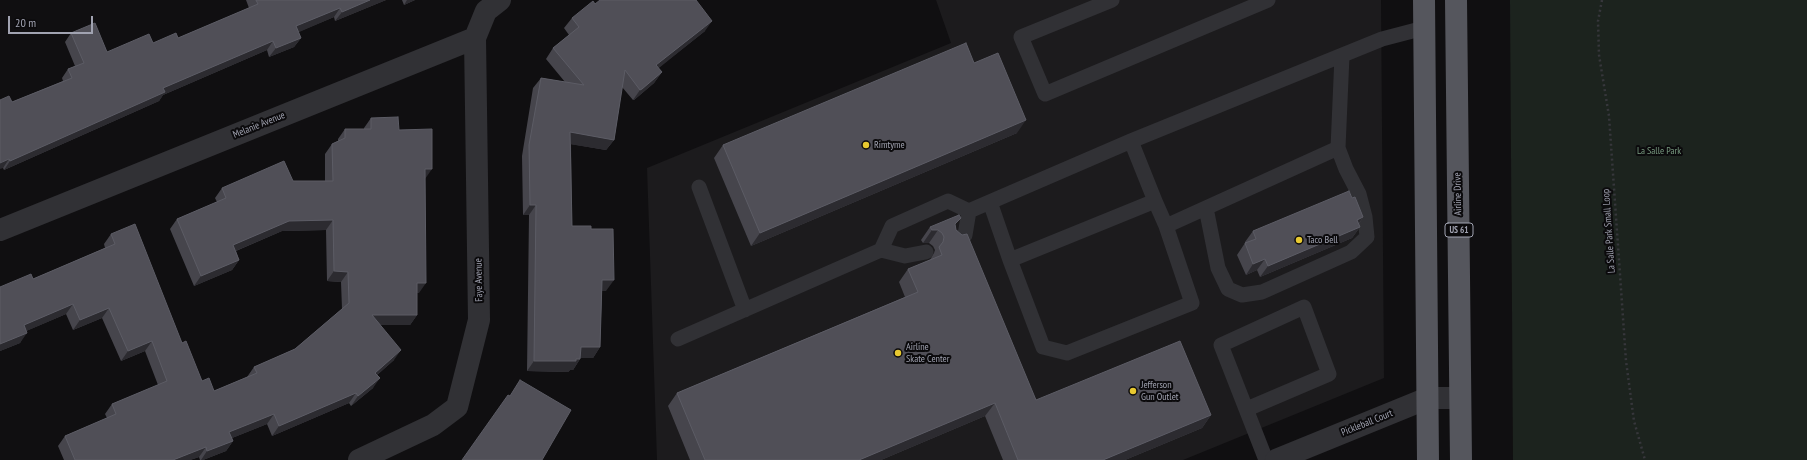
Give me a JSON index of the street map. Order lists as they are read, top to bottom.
{
  "streets": {
    "highway": ["Airline Drive", "US 61"],
    "street": ["Melanie Avenue", "Faye Avenue", "Pickleball Court"],
    "path": ["La Salle Park Small Loop"]
  },
  "crossings": [
    ["Melanie Avenue", "Faye Avenue"],
    ["Airline Drive", "Pickleball Court"]
  ],
  "parks": ["La Salle Park"],
  "places": [
    "Rimtyme",
    "Taco Bell",
    "Airline Skate Center",
    "Jefferson Gun Outlet"
  ],
  "scale_bar": "20 m"
}
